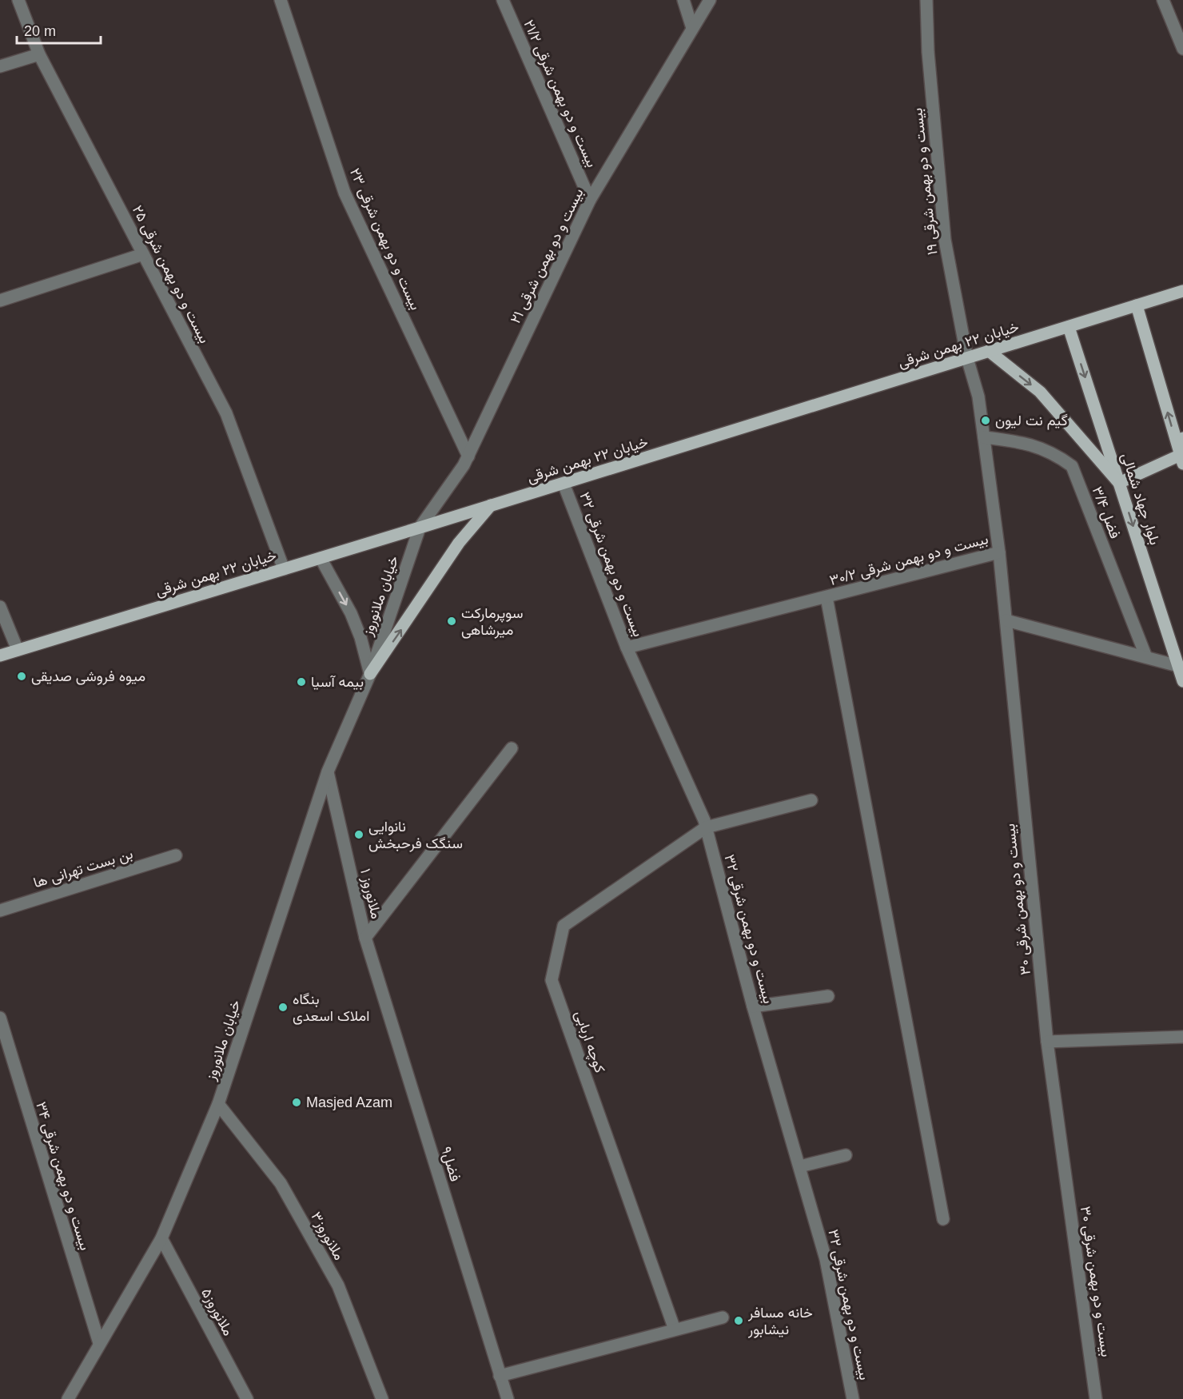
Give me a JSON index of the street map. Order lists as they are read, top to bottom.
{
  "streets": {
    "main road": ["خیابان ۲۲ بهمن شرقی", "بلوار جهاد شمالی"],
    "street": [
      "بیست و دو بهمن شرقی ۲۱/۲",
      "بیست و دو بهمن شرقی ۱۹",
      "بیست و دو بهمن شرقی ۲۳",
      "بیست و دو بهمن شرقی ۲۱",
      "بیست و دو بهمن شرقی ۲۵",
      "فضل ۳/۴",
      "بیست و دو بهمن شرقی ۳۰/۲",
      "بیست و دو بهمن شرقی ۳۲",
      "خیابان ملانوروز",
      "بن بست تهرانی ها",
      "ملانوروز ۱",
      "بیست و دو بهمن شرقی ۳۰",
      "کوچه اربابی",
      "فضل۹",
      "بیست و دو بهمن شرقی ۳۴",
      "ملانوروز۳",
      "ملانوروز۵"
    ]
  },
  "crossings": [
    ["بیست و دو بهمن شرقی ۲۱/۲", "بیست و دو بهمن شرقی ۲۱"],
    ["بیست و دو بهمن شرقی ۱۹", "خیابان ۲۲ بهمن شرقی"],
    ["بیست و دو بهمن شرقی ۱۹", "بیست و دو بهمن شرقی ۳۰"],
    ["بیست و دو بهمن شرقی ۲۳", "بیست و دو بهمن شرقی ۲۱"],
    ["بیست و دو بهمن شرقی ۲۱", "خیابان ۲۲ بهمن شرقی"],
    ["بیست و دو بهمن شرقی ۲۱", "خیابان ملانوروز"],
    ["بیست و دو بهمن شرقی ۲۵", "خیابان ۲۲ بهمن شرقی"],
    ["خیابان ۲۲ بهمن شرقی", "بلوار جهاد شمالی"],
    ["خیابان ۲۲ بهمن شرقی", "بیست و دو بهمن شرقی ۳۲"],
    ["خیابان ۲۲ بهمن شرقی", "خیابان ملانوروز"],
    ["فضل ۳/۴", "بیست و دو بهمن شرقی ۳۰"],
    ["بیست و دو بهمن شرقی ۳۰/۲", "بیست و دو بهمن شرقی ۳۲"],
    ["بیست و دو بهمن شرقی ۳۰/۲", "بیست و دو بهمن شرقی ۳۰"],
    ["بیست و دو بهمن شرقی ۳۲", "کوچه اربابی"],
    ["خیابان ملانوروز", "ملانوروز ۱"],
    ["خیابان ملانوروز", "بیست و دو بهمن شرقی ۳۴"],
    ["خیابان ملانوروز", "ملانوروز۳"],
    ["خیابان ملانوروز", "ملانوروز۵"],
    ["ملانوروز ۱", "فضل۹"]
  ],
  "places": [
    "گیم نت لیون",
    "سوپرمارکت میرشاهی",
    "میوه فروشی صدیقی",
    "بیمه آسیا",
    "نانوایی سنگک فرحبخش",
    "بنگاه املاک اسعدی",
    "Masjed Azam",
    "خانه مسافر نیشابور"
  ],
  "scale_bar": "20 m"
}
